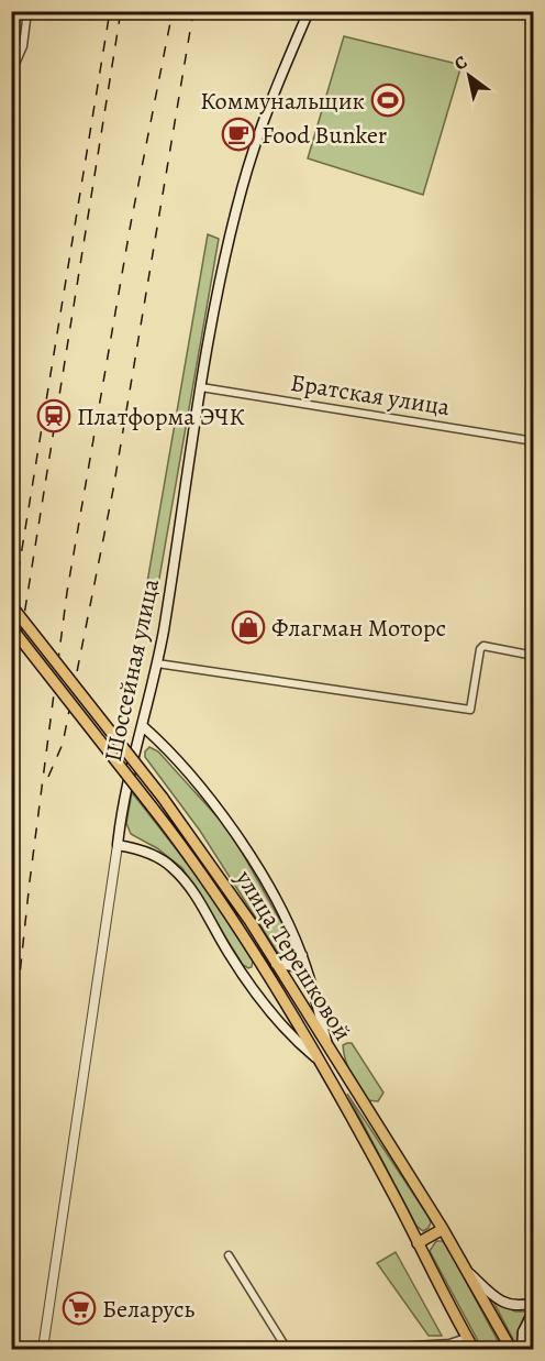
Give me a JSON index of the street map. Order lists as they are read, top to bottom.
{
  "streets": {
    "main road": ["Шоссейная улица", "улица Терешковой"],
    "street": ["Братская улица"]
  },
  "crossings": [
    ["Братская улица", "Шоссейная улица"]
  ],
  "places": {
    "sports": ["Коммунальщик"],
    "cafe": ["Food Bunker"],
    "station": ["Платформа ЭЧК"],
    "shop": ["Флагман Моторс"],
    "supermarket": ["Беларусь"]
  },
  "north": "top left"
}
